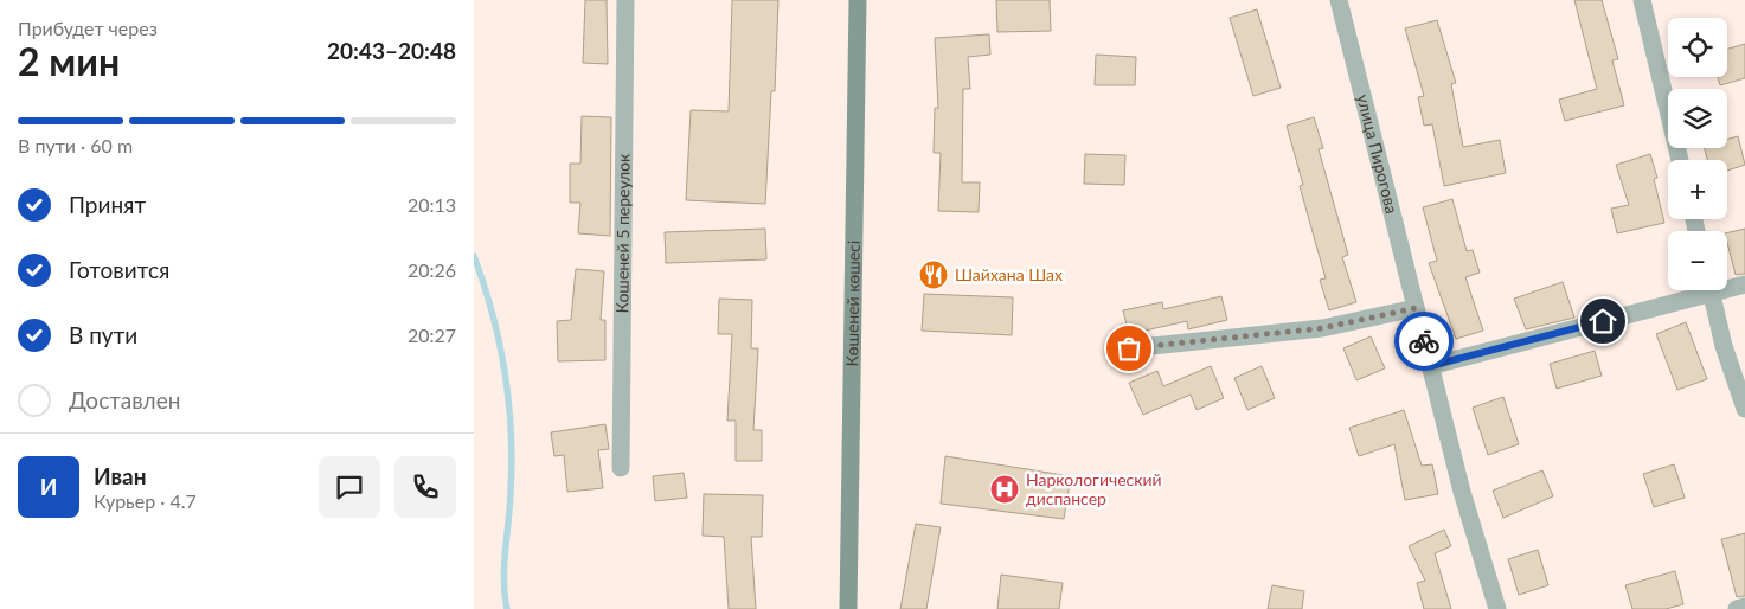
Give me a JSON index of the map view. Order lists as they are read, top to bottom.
{
  "streets": {
    "main road": ["Көшеней көшесі"],
    "street": ["улица Пирогова", "Кошеней 5 переулок"]
  },
  "places": {
    "restaurant": ["Шайхана Шах"],
    "hospital": ["Наркологический диспансер"]
  },
  "page": {
    "heading": ["2 мин", "Прибудет через", "20:43–20:48"],
    "panel": ["Иван", "Курьер · 4.7"],
    "map_buttons": ["+", "−"],
    "bar": "В пути · 60 m",
    "list": [
      ["Принят", "20:13"],
      ["Готовится", "20:26"],
      ["В пути", "20:27"],
      "Доставлен"
    ],
    "round": "И"
  }
}
